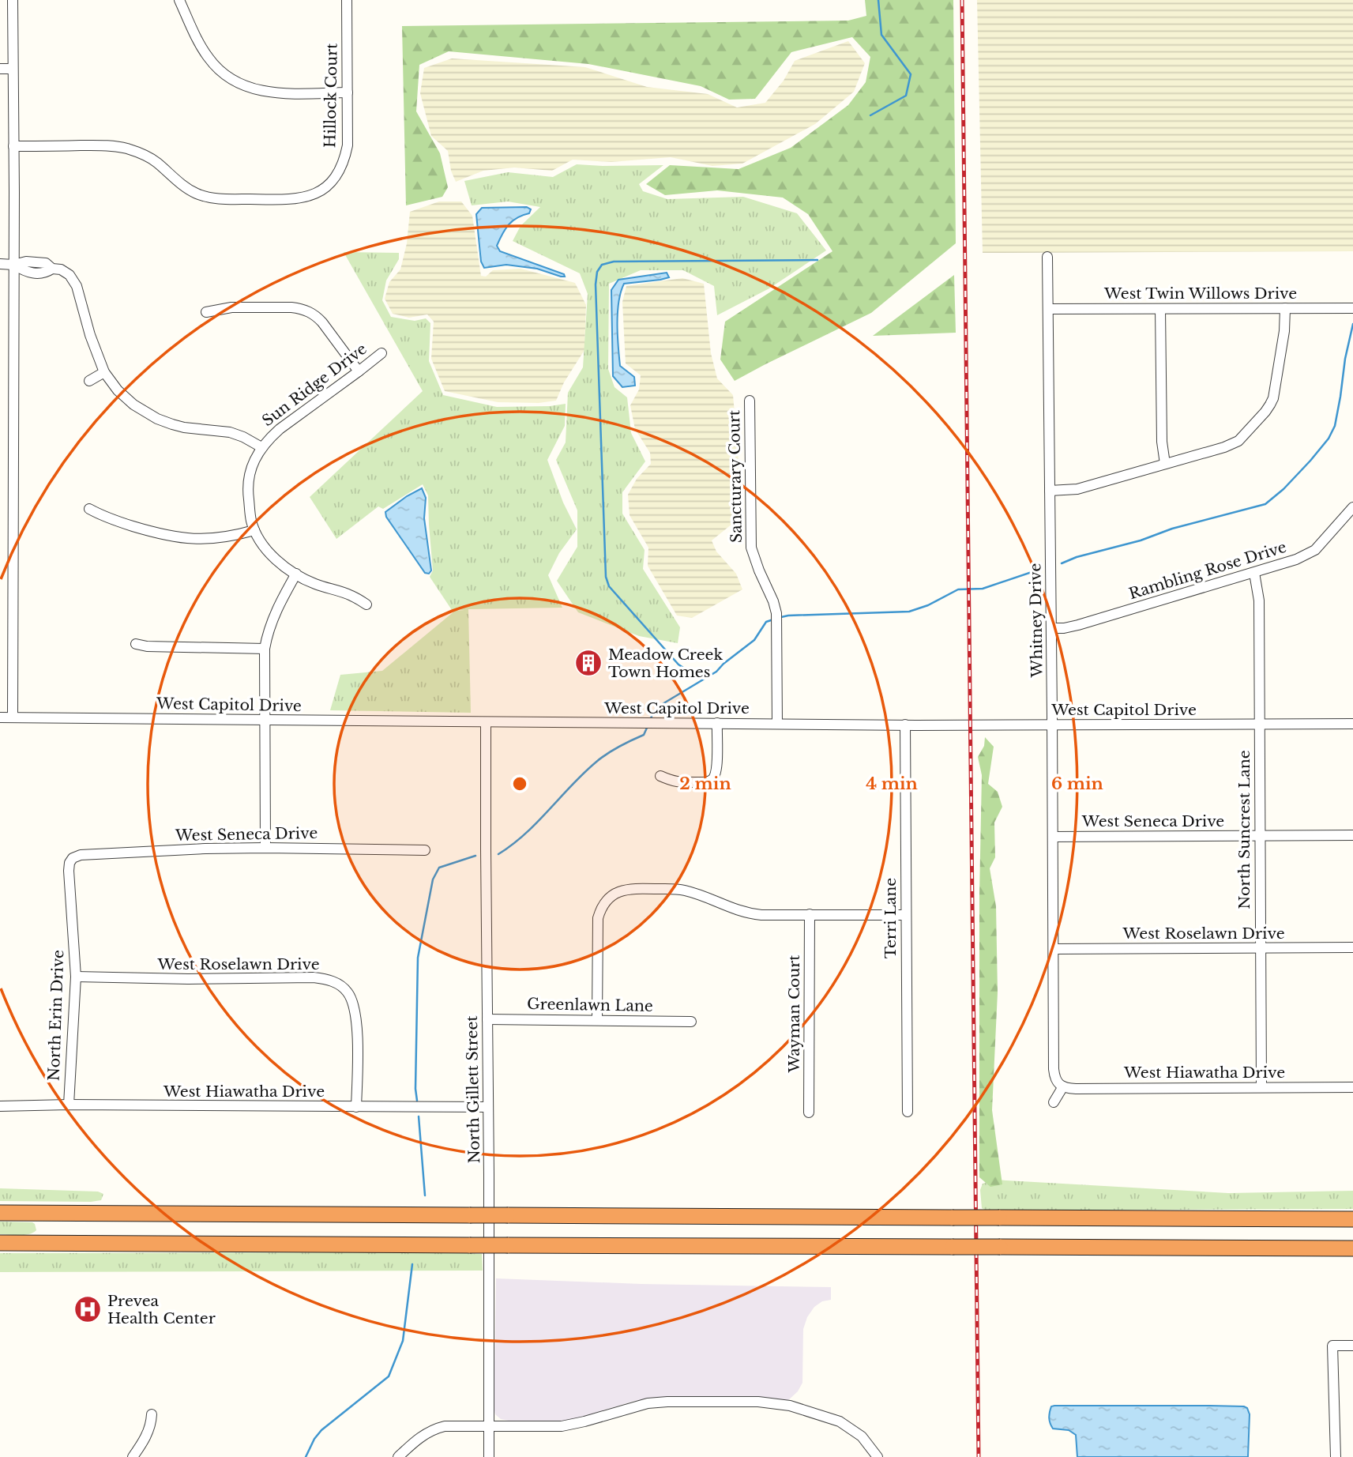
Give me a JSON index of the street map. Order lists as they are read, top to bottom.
{
  "streets": {
    "street": [
      "Hillock Court",
      "West Twin Willows Drive",
      "Sun Ridge Drive",
      "Sancturary Court",
      "Rambling Rose Drive",
      "Whitney Drive",
      "West Capitol Drive",
      "West Seneca Drive",
      "North Suncrest Lane",
      "Terri Lane",
      "West Roselawn Drive",
      "Greenlawn Lane",
      "Wayman Court",
      "North Erin Drive",
      "West Hiawatha Drive",
      "North Gillett Street"
    ]
  },
  "crossings": [
    ["West Twin Willows Drive", "Whitney Drive"],
    ["Sancturary Court", "West Capitol Drive"],
    ["Rambling Rose Drive", "Whitney Drive"],
    ["Rambling Rose Drive", "North Suncrest Lane"],
    ["Whitney Drive", "West Capitol Drive"],
    ["Whitney Drive", "West Seneca Drive"],
    ["Whitney Drive", "West Roselawn Drive"],
    ["Whitney Drive", "West Hiawatha Drive"],
    ["West Capitol Drive", "North Suncrest Lane"],
    ["West Capitol Drive", "Terri Lane"],
    ["West Capitol Drive", "North Gillett Street"],
    ["West Seneca Drive", "North Suncrest Lane"],
    ["West Seneca Drive", "North Erin Drive"],
    ["North Suncrest Lane", "West Roselawn Drive"],
    ["North Suncrest Lane", "West Hiawatha Drive"],
    ["West Roselawn Drive", "North Erin Drive"],
    ["West Roselawn Drive", "West Hiawatha Drive"],
    ["Greenlawn Lane", "North Gillett Street"],
    ["North Erin Drive", "West Hiawatha Drive"],
    ["West Hiawatha Drive", "North Gillett Street"]
  ],
  "places": {
    "building": ["Meadow Creek Town Homes"],
    "hospital": ["Prevea Health Center"]
  },
  "rings": ["2 min", "4 min", "6 min"]
}
